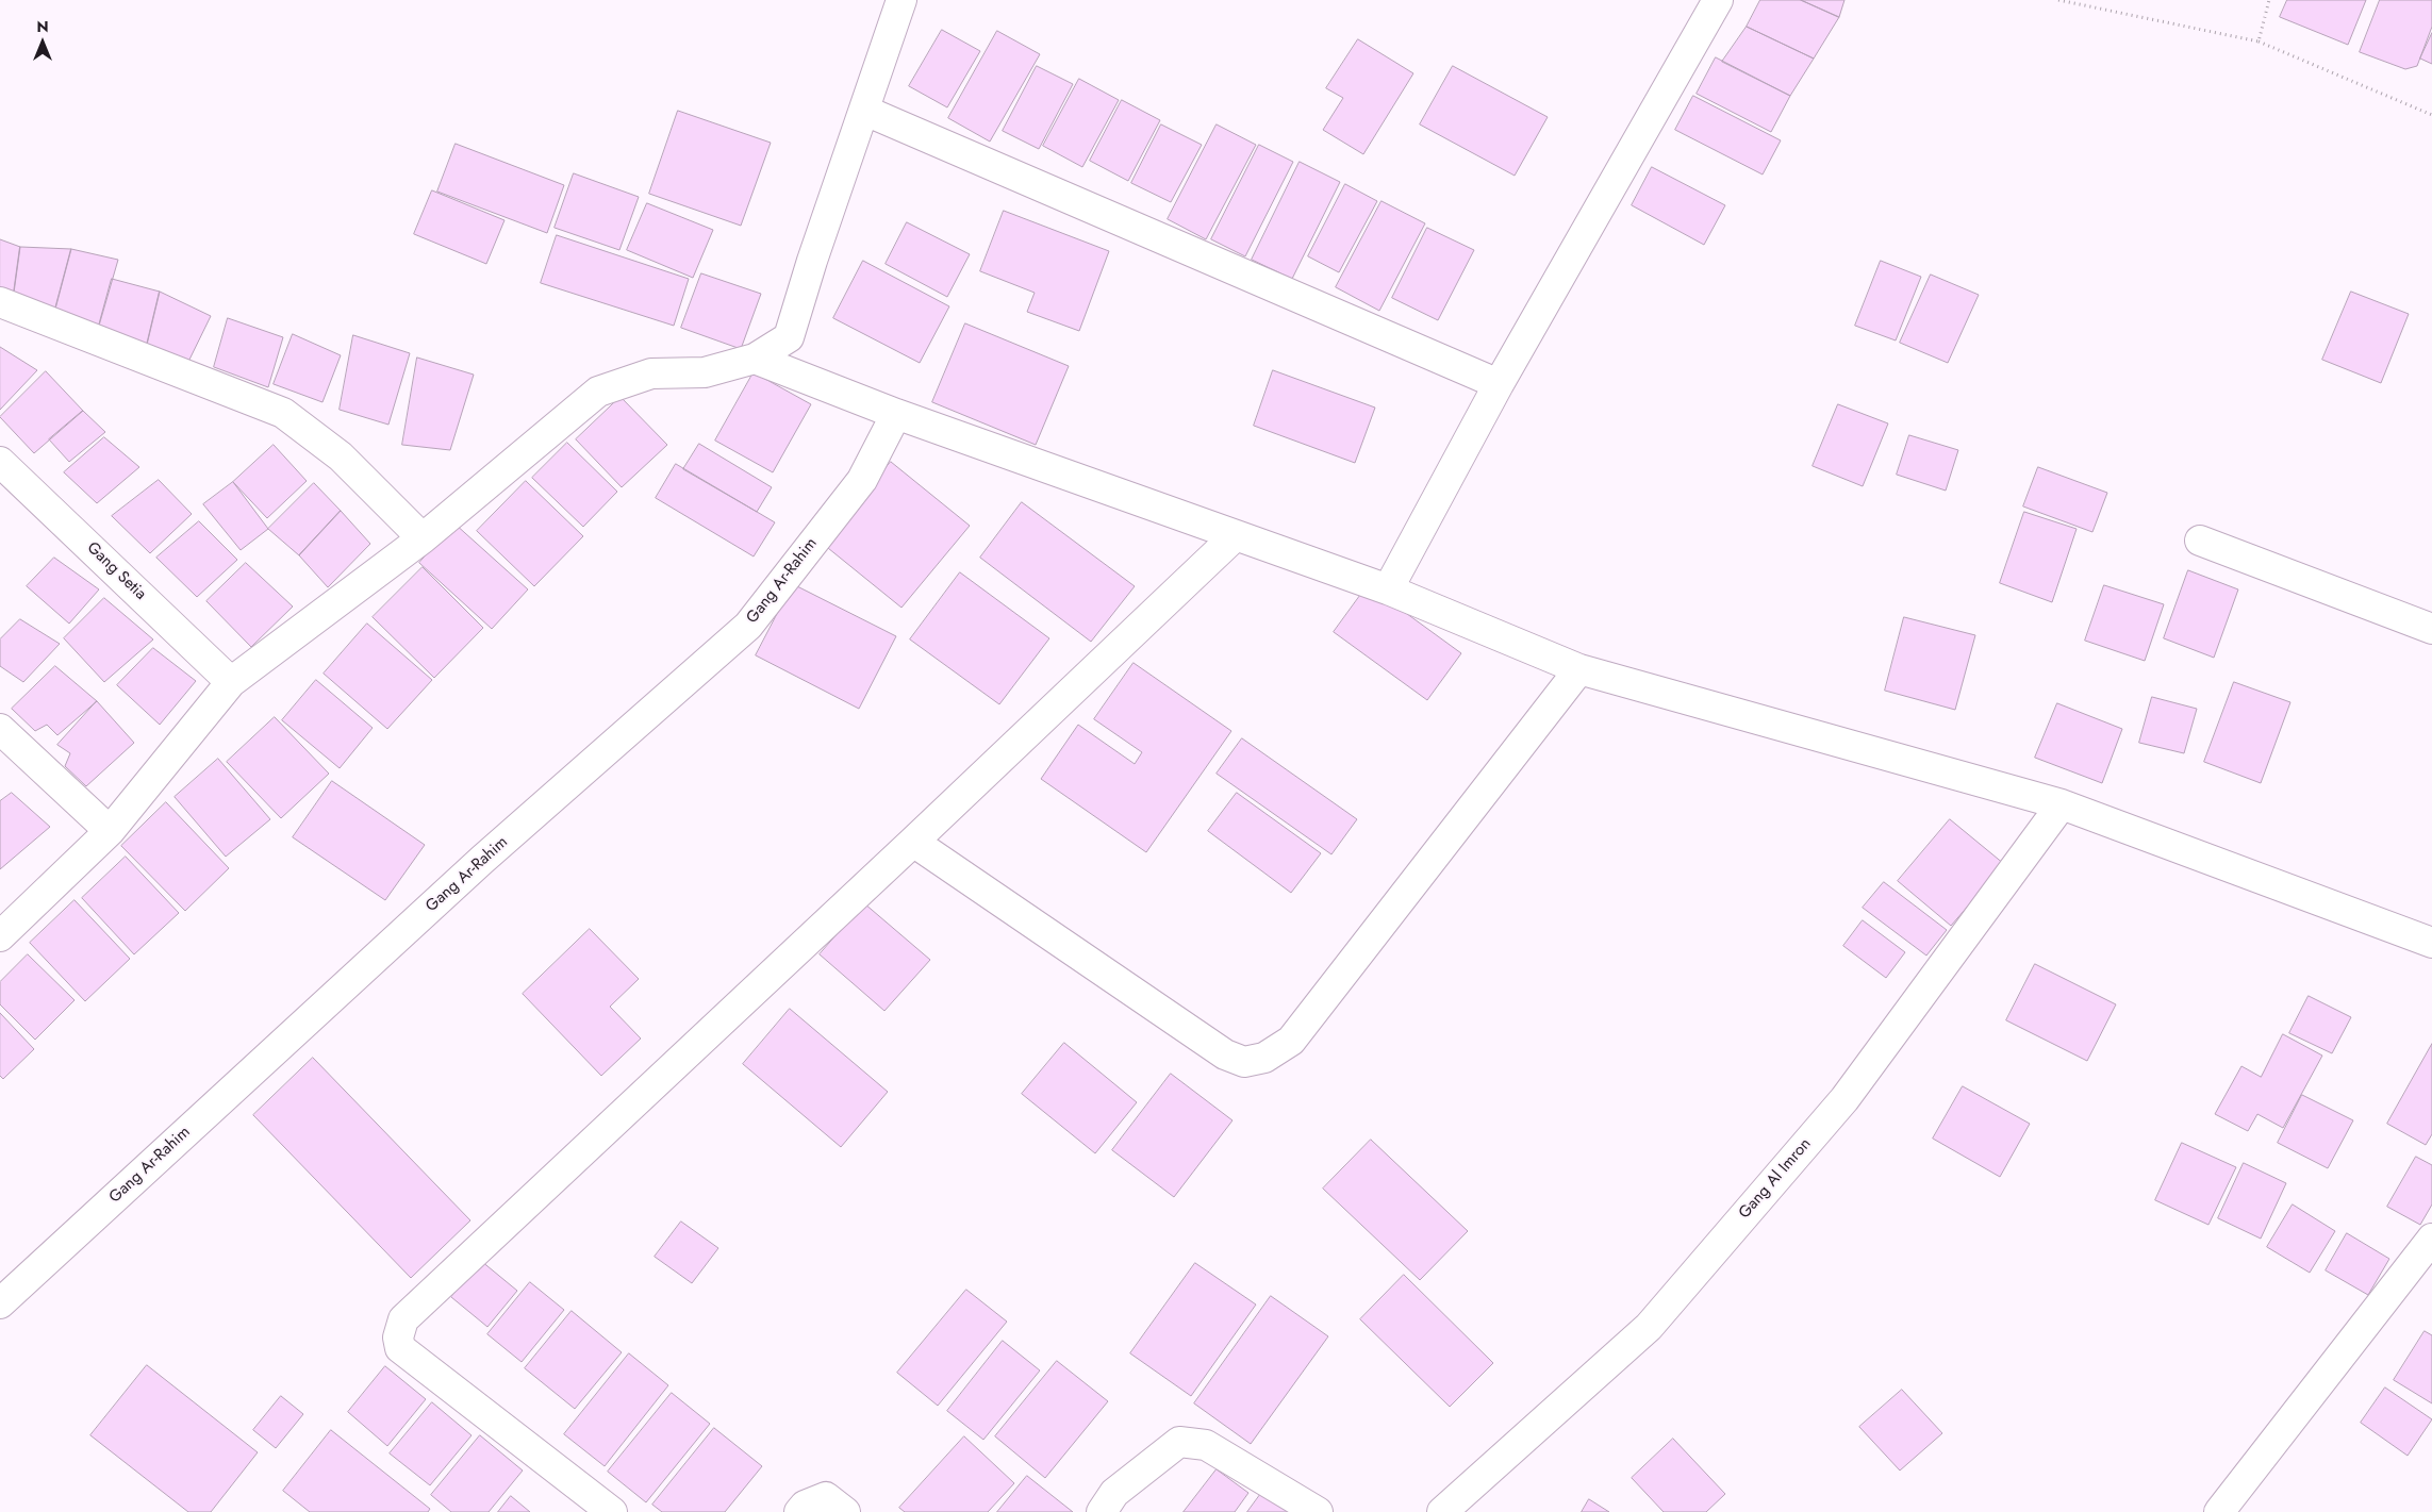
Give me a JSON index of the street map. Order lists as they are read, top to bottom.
{
  "streets": {
    "street": ["Gang Setia", "Gang Ar-Rahim", "Gang Al Imron"]
  },
  "north": "top"
}
